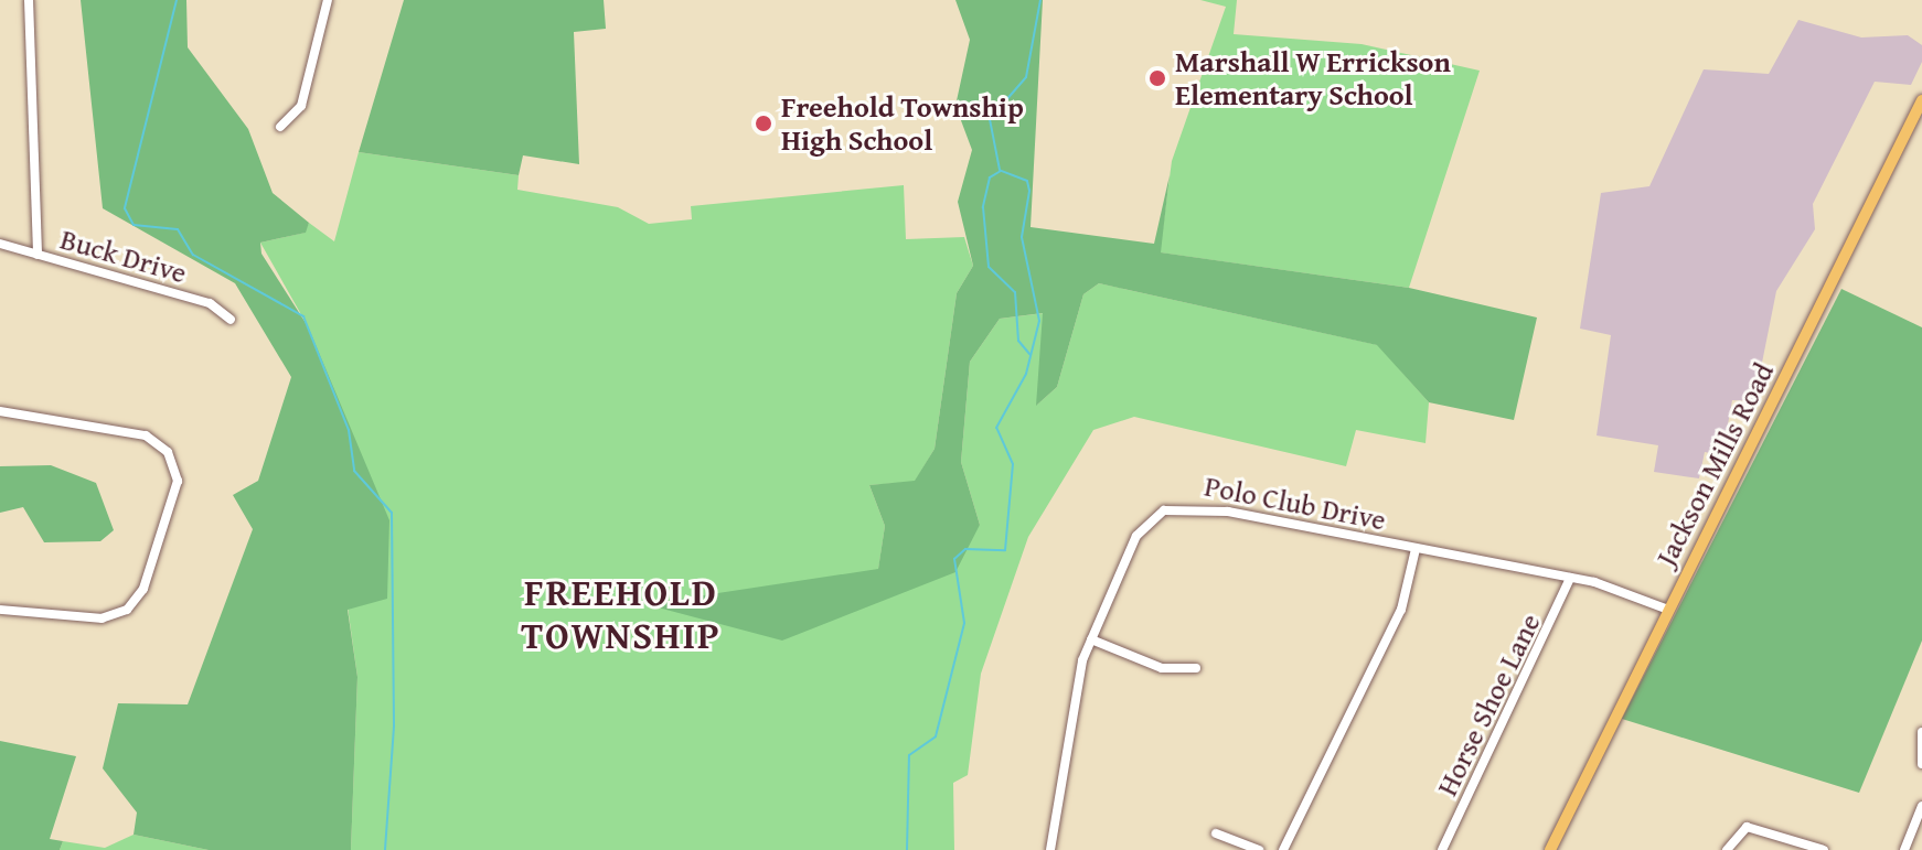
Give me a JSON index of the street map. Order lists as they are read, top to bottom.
{
  "streets": {
    "main road": ["Jackson Mills Road"],
    "street": ["Buck Drive", "Polo Club Drive", "Horse Shoe Lane"]
  },
  "crossings": [
    ["Jackson Mills Road", "Polo Club Drive"],
    ["Polo Club Drive", "Horse Shoe Lane"]
  ],
  "districts": ["FREEHOLD TOWNSHIP"],
  "places": ["Marshall W Errickson Elementary School", "Freehold Township High School"]
}
